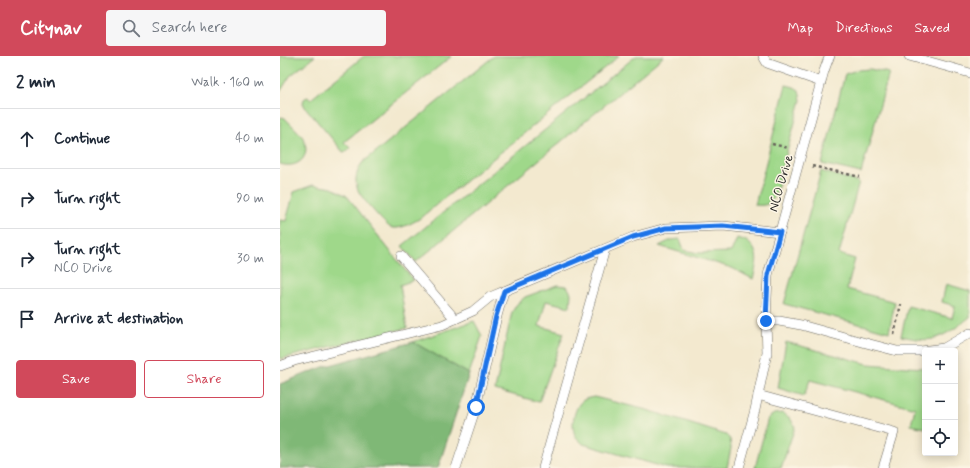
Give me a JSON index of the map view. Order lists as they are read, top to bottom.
{
  "streets": {
    "lane": ["NCO Drive"]
  },
  "page": {
    "header": "Citynav",
    "search": "Search here",
    "nav": ["Map", "Directions", "Saved"],
    "heading": ["2 min", "Walk · 160 m"],
    "list": [
      ["Continue", "40 m"],
      ["Turn right", "90 m"],
      ["Turn right", "NCO Drive", "30 m"],
      "Arrive at destination"
    ],
    "buttons": ["Save", "Share"],
    "map_buttons": ["+", "−"]
  }
}
